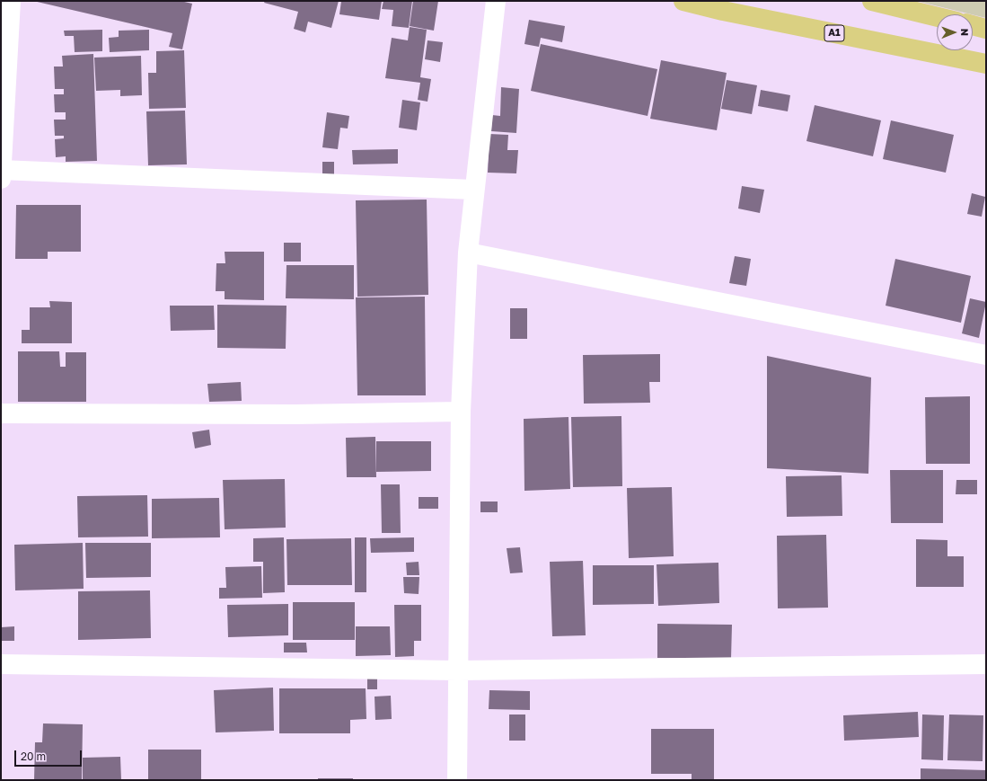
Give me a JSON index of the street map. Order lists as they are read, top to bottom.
{
  "streets": {
    "main road": ["A1"]
  },
  "scale_bar": "20 m",
  "north": "right"
}
